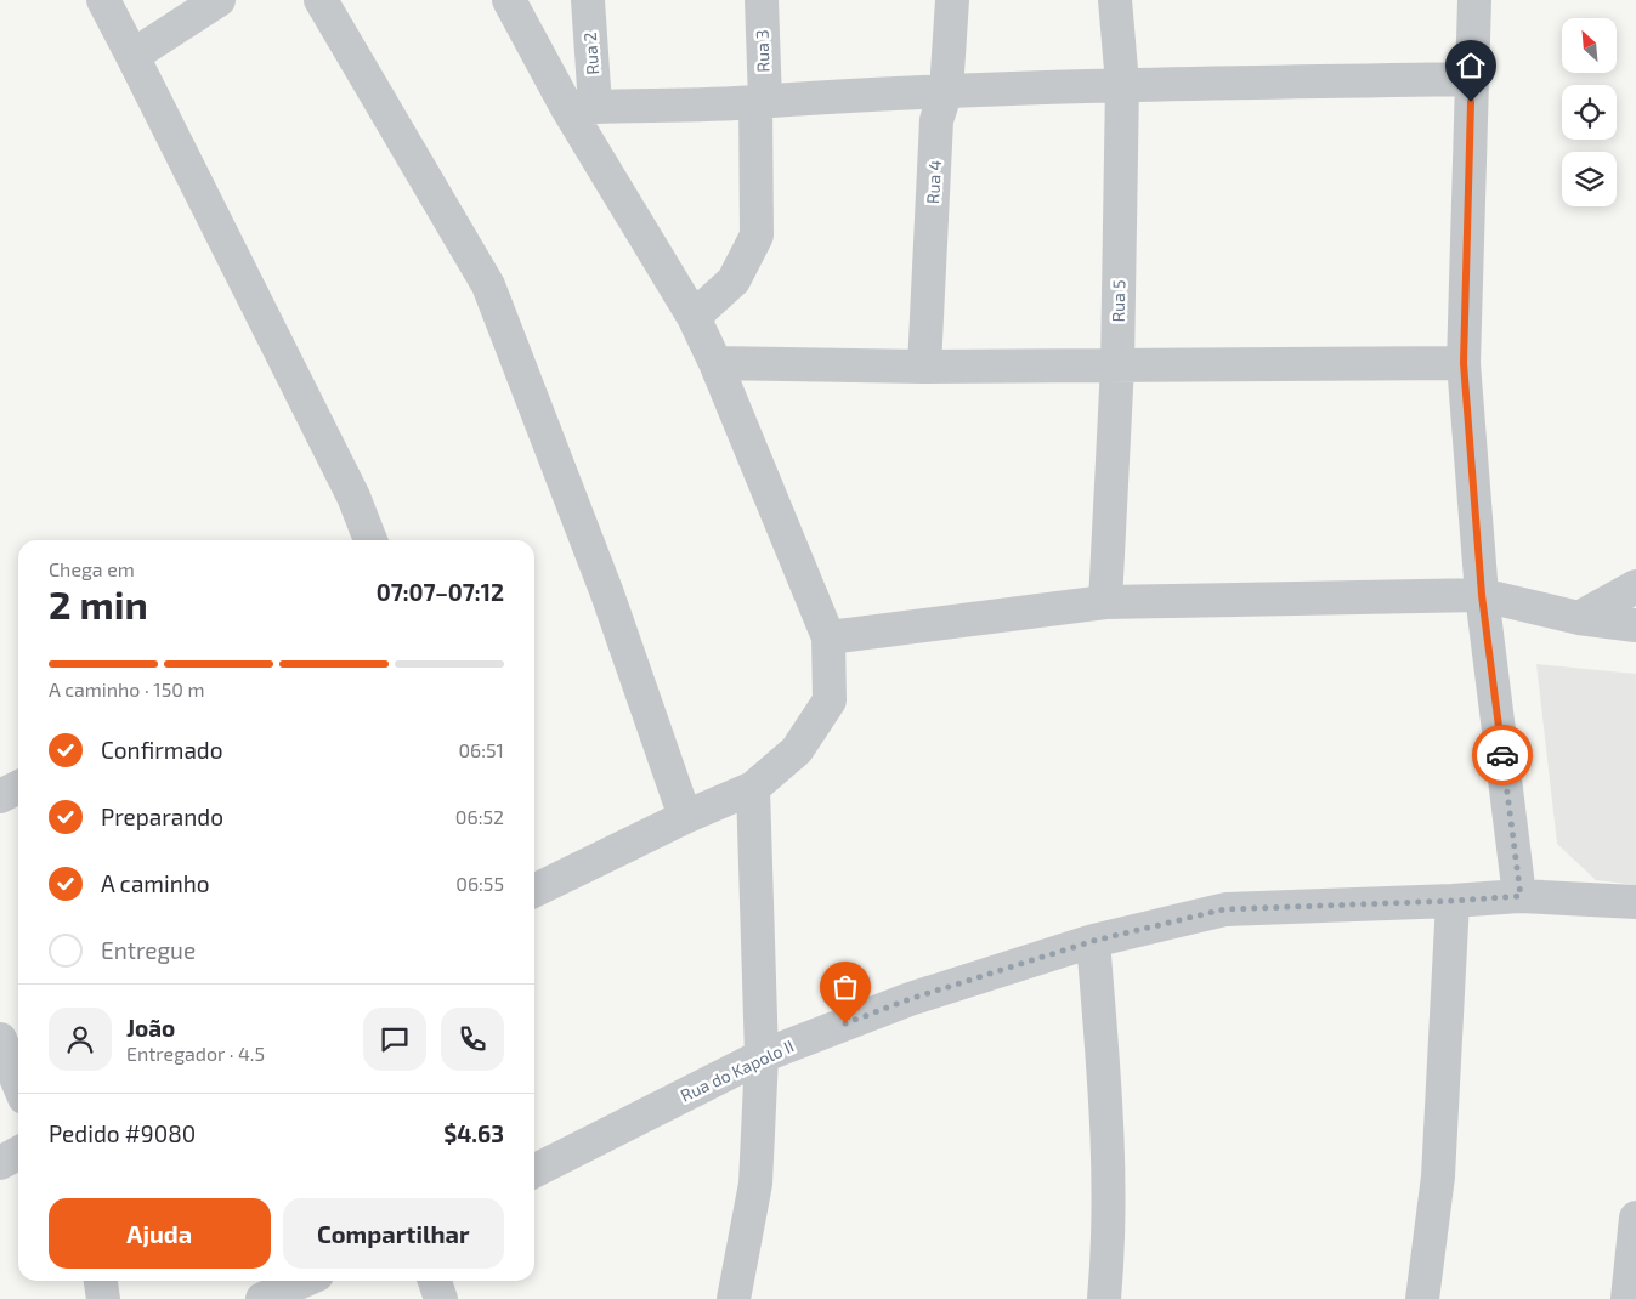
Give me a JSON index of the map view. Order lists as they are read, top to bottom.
{
  "streets": {
    "street": [
      "Rua 3",
      "Rua 2",
      "Rua 4",
      "Rua 5",
      "Rua do Kapolo II"
    ]
  },
  "north": "top left",
  "page": {
    "heading": ["2 min", "Chega em", "07:07–07:12"],
    "panel": [
      "João",
      "Entregador · 4.5",
      "Pedido #9080",
      "$4.63"
    ],
    "bar": "A caminho · 150 m",
    "list": [
      ["Confirmado", "06:51"],
      ["Preparando", "06:52"],
      ["A caminho", "06:55"],
      "Entregue"
    ],
    "buttons": ["Ajuda", "Compartilhar"]
  }
}
